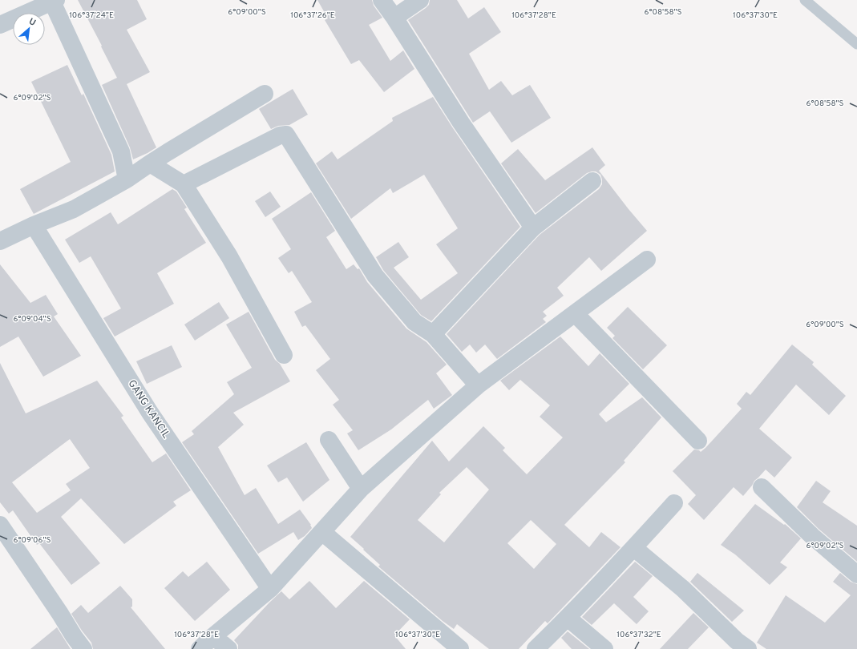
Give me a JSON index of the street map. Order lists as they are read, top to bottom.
{
  "streets": {
    "street": ["GANG KANCIL"]
  },
  "north": "top right",
  "coordinates": [
    "6°08'58\"S",
    "6°09'00\"S",
    "106°37'24\"E",
    "106°37'26\"E",
    "106°37'28\"E",
    "106°37'30\"E",
    "6°09'02\"S",
    "6°09'04\"S",
    "6°09'06\"S",
    "106°37'32\"E"
  ]
}
